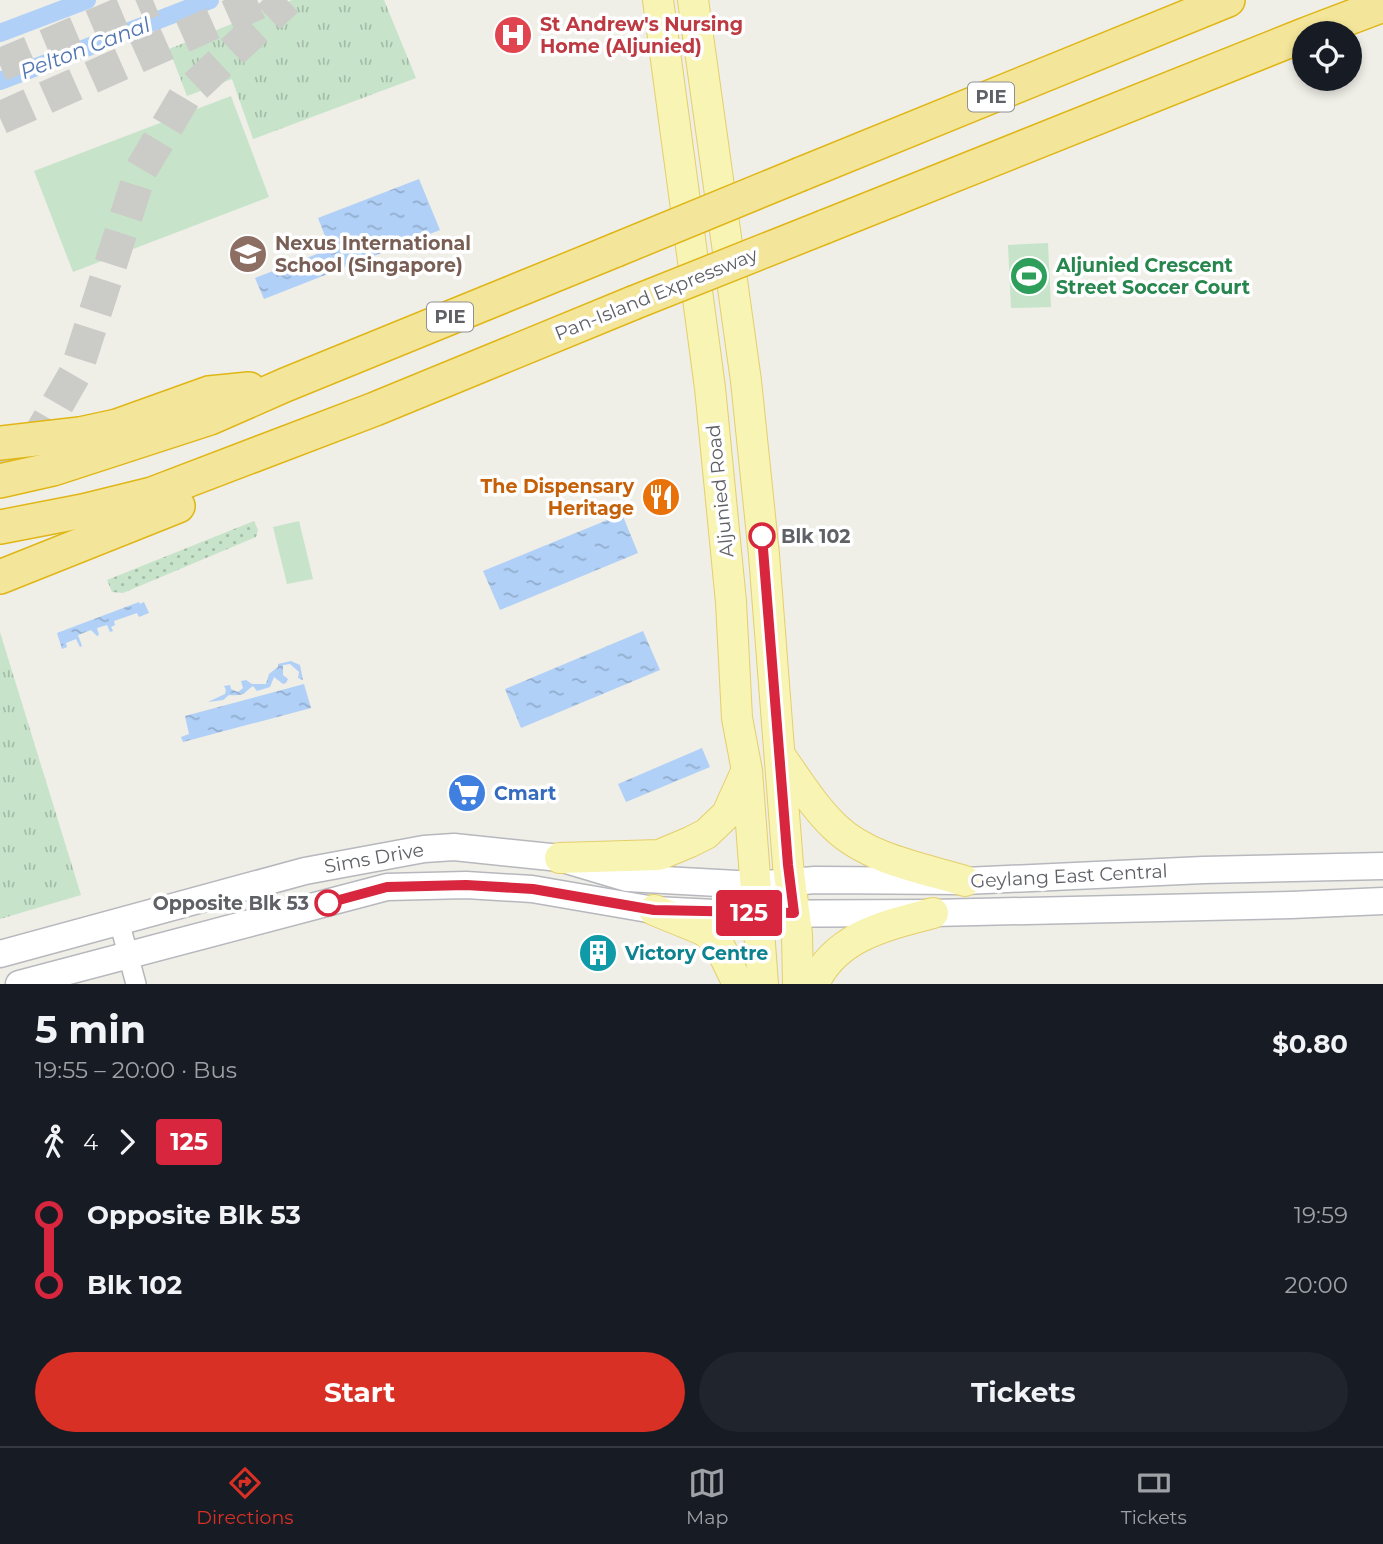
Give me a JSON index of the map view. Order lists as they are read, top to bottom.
{
  "streets": {
    "highway": ["PIE", "Pan-Island Expressway"],
    "main road": ["Aljunied Road"],
    "street": ["Sims Drive", "Geylang East Central"]
  },
  "crossings": [
    ["Aljunied Road", "Sims Drive"],
    ["Aljunied Road", "Geylang East Central"],
    ["Sims Drive", "Geylang East Central"]
  ],
  "water": ["Pelton Canal"],
  "places": {
    "hospital": ["St Andrew's Nursing Home (Aljunied)"],
    "school or university": ["Nexus International School (Singapore)"],
    "sports": ["Aljunied Crescent Street Soccer Court"],
    "restaurant": ["The Dispensary Heritage"],
    "other": ["Blk 102", "Opposite Blk 53"],
    "supermarket": ["Cmart"],
    "building": ["Victory Centre"]
  },
  "lines": ["bus line 125"],
  "page": {
    "on_map": "125",
    "heading": ["5 min", "19:55 – 20:00 · Bus", "$0.80"],
    "legs": ["4", "125"],
    "list": [
      {
        "name": "Opposite Blk 53",
        "value": "19:59"
      },
      {
        "name": "Blk 102",
        "value": "20:00"
      }
    ],
    "buttons": ["Start", "Tickets"],
    "tabs": ["Directions", "Map", "Tickets"]
  }
}
